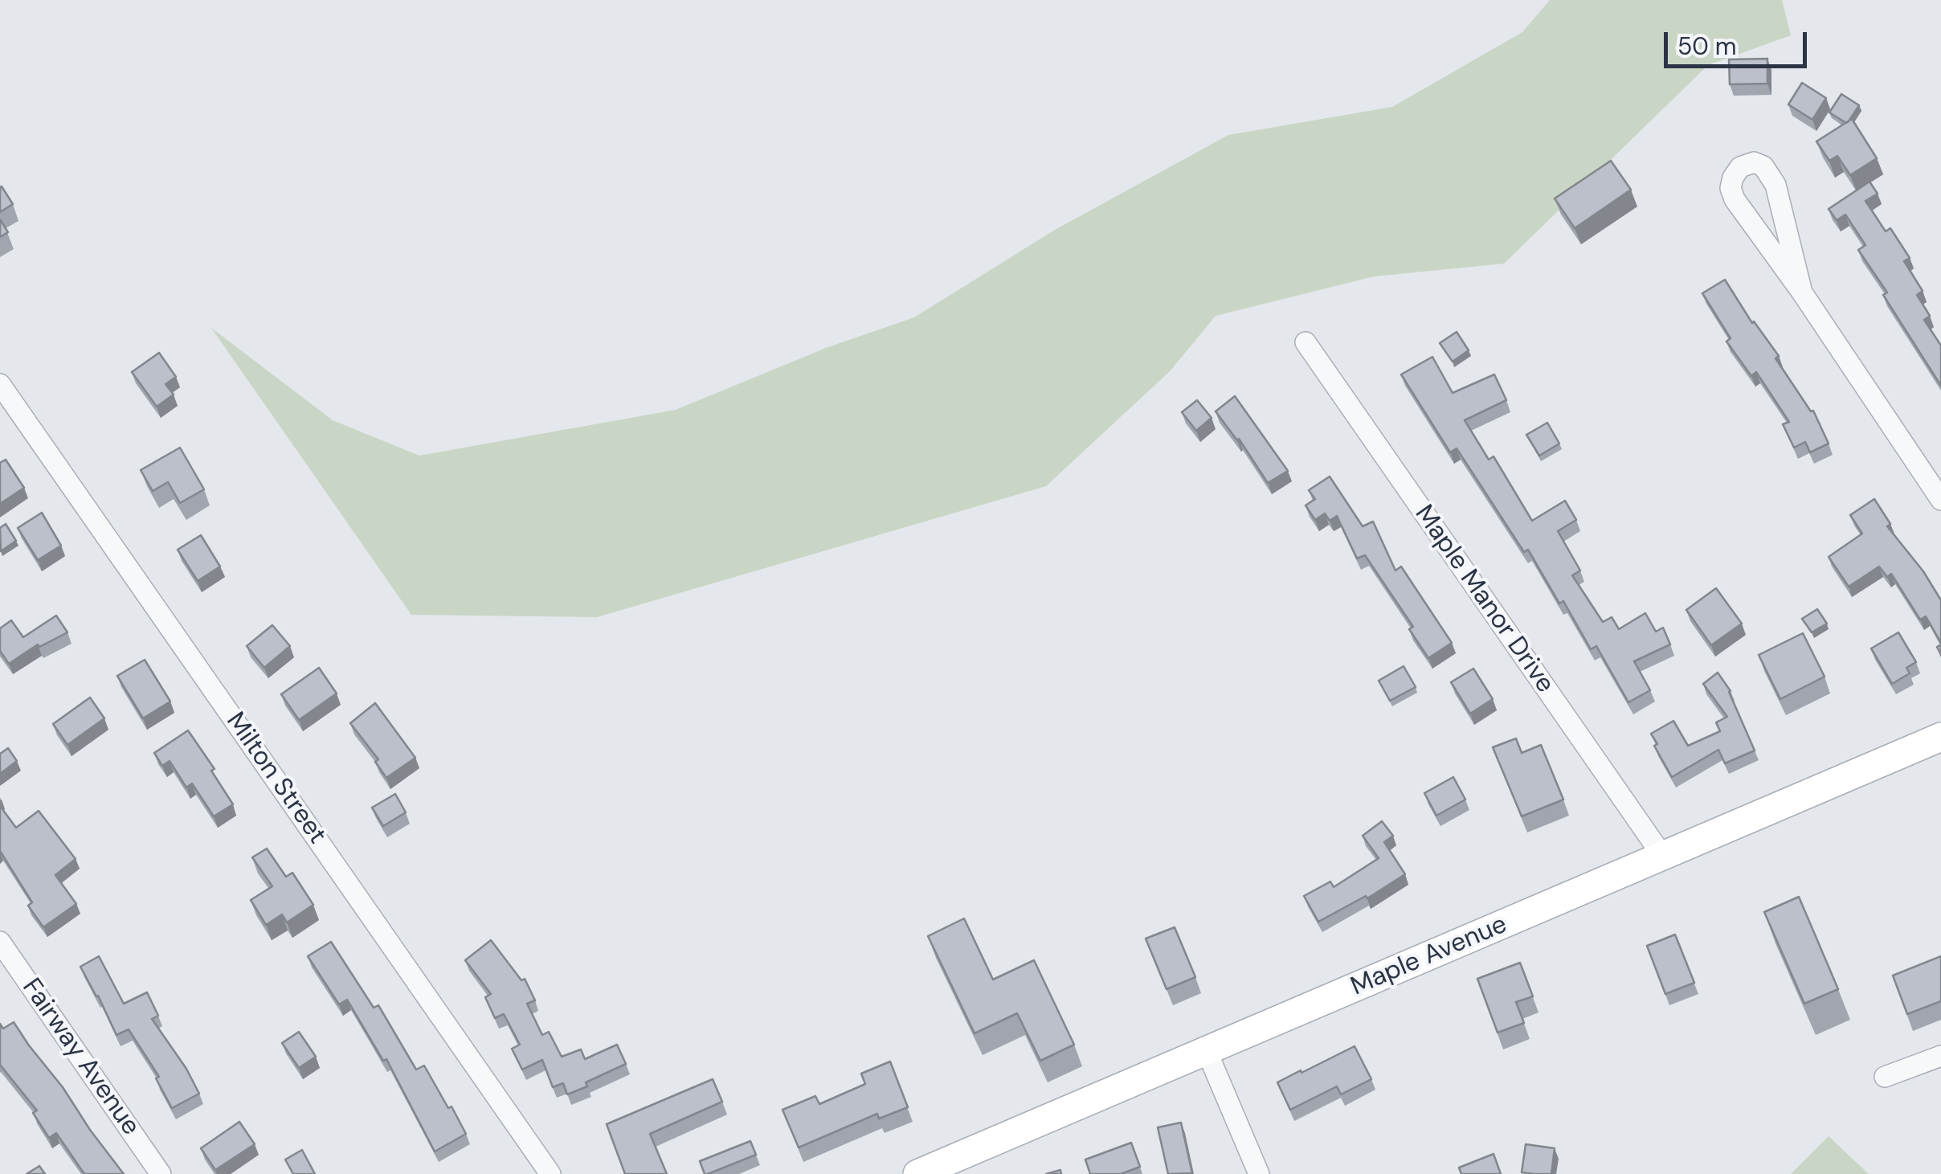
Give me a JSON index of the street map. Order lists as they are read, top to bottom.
{
  "streets": {
    "main road": ["Maple Avenue"],
    "street": ["Maple Manor Drive", "Milton Street", "Fairway Avenue"]
  },
  "crossings": [
    ["Maple Manor Drive", "Maple Avenue"]
  ],
  "scale_bar": "50 m"
}
